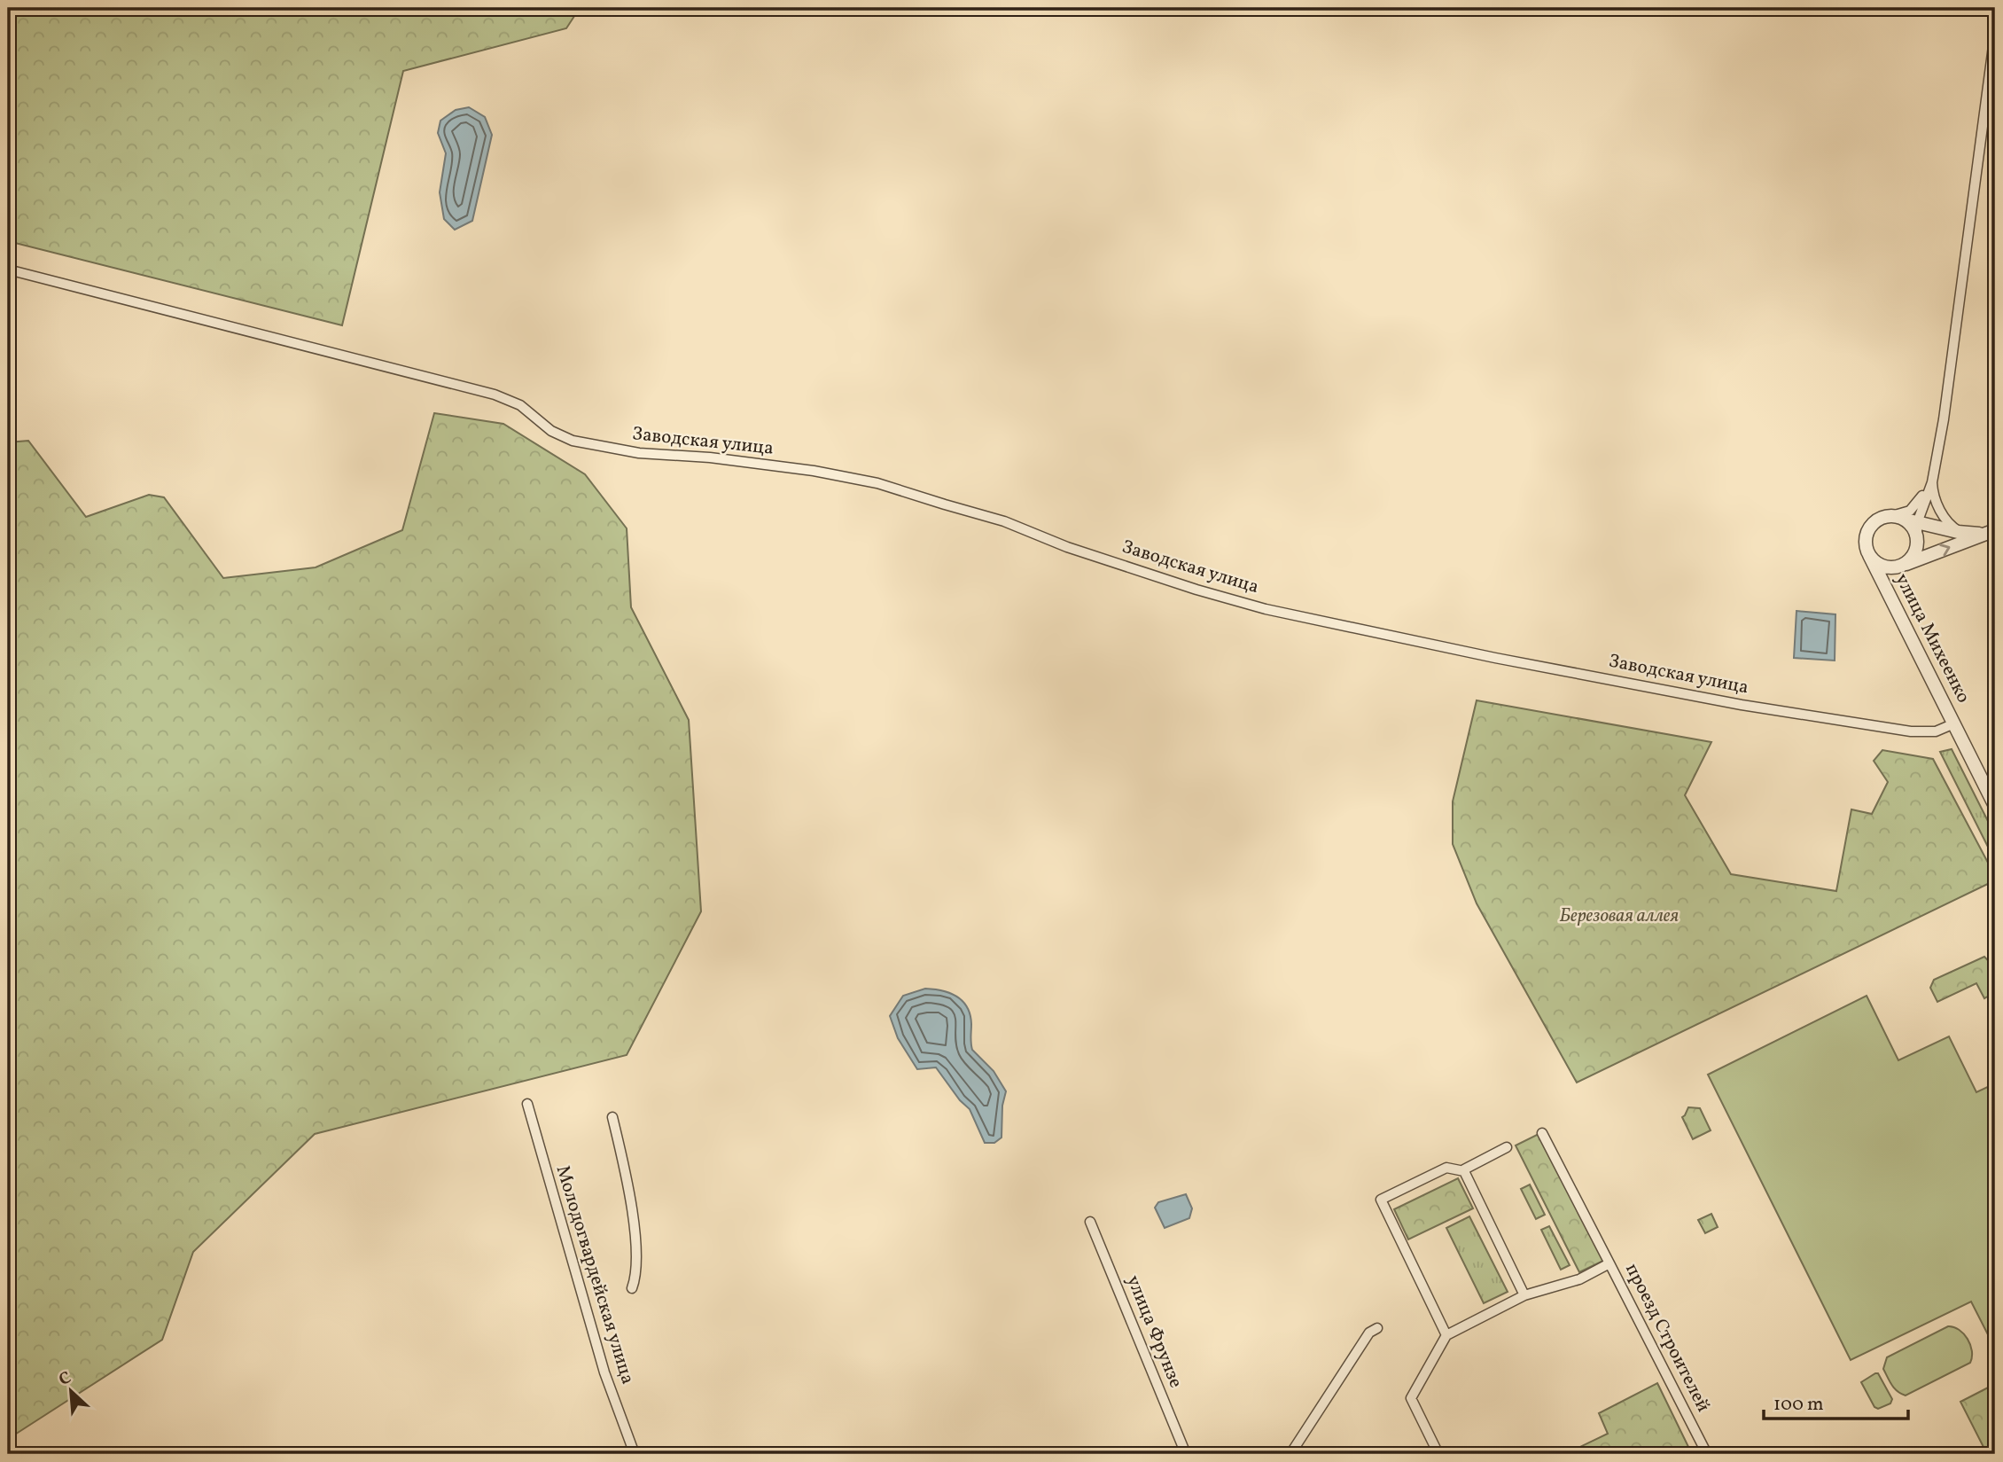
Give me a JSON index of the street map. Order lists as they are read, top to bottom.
{
  "streets": {
    "street": [
      "Заводская улица",
      "улица Михеенко",
      "Молодогвардейская улица",
      "улица Фрунзе",
      "проезд Строителей"
    ]
  },
  "crossings": [
    ["Заводская улица", "улица Михеенко"]
  ],
  "parks": ["Березовая аллея"],
  "scale_bar": "100 m",
  "north": "top left"
}
